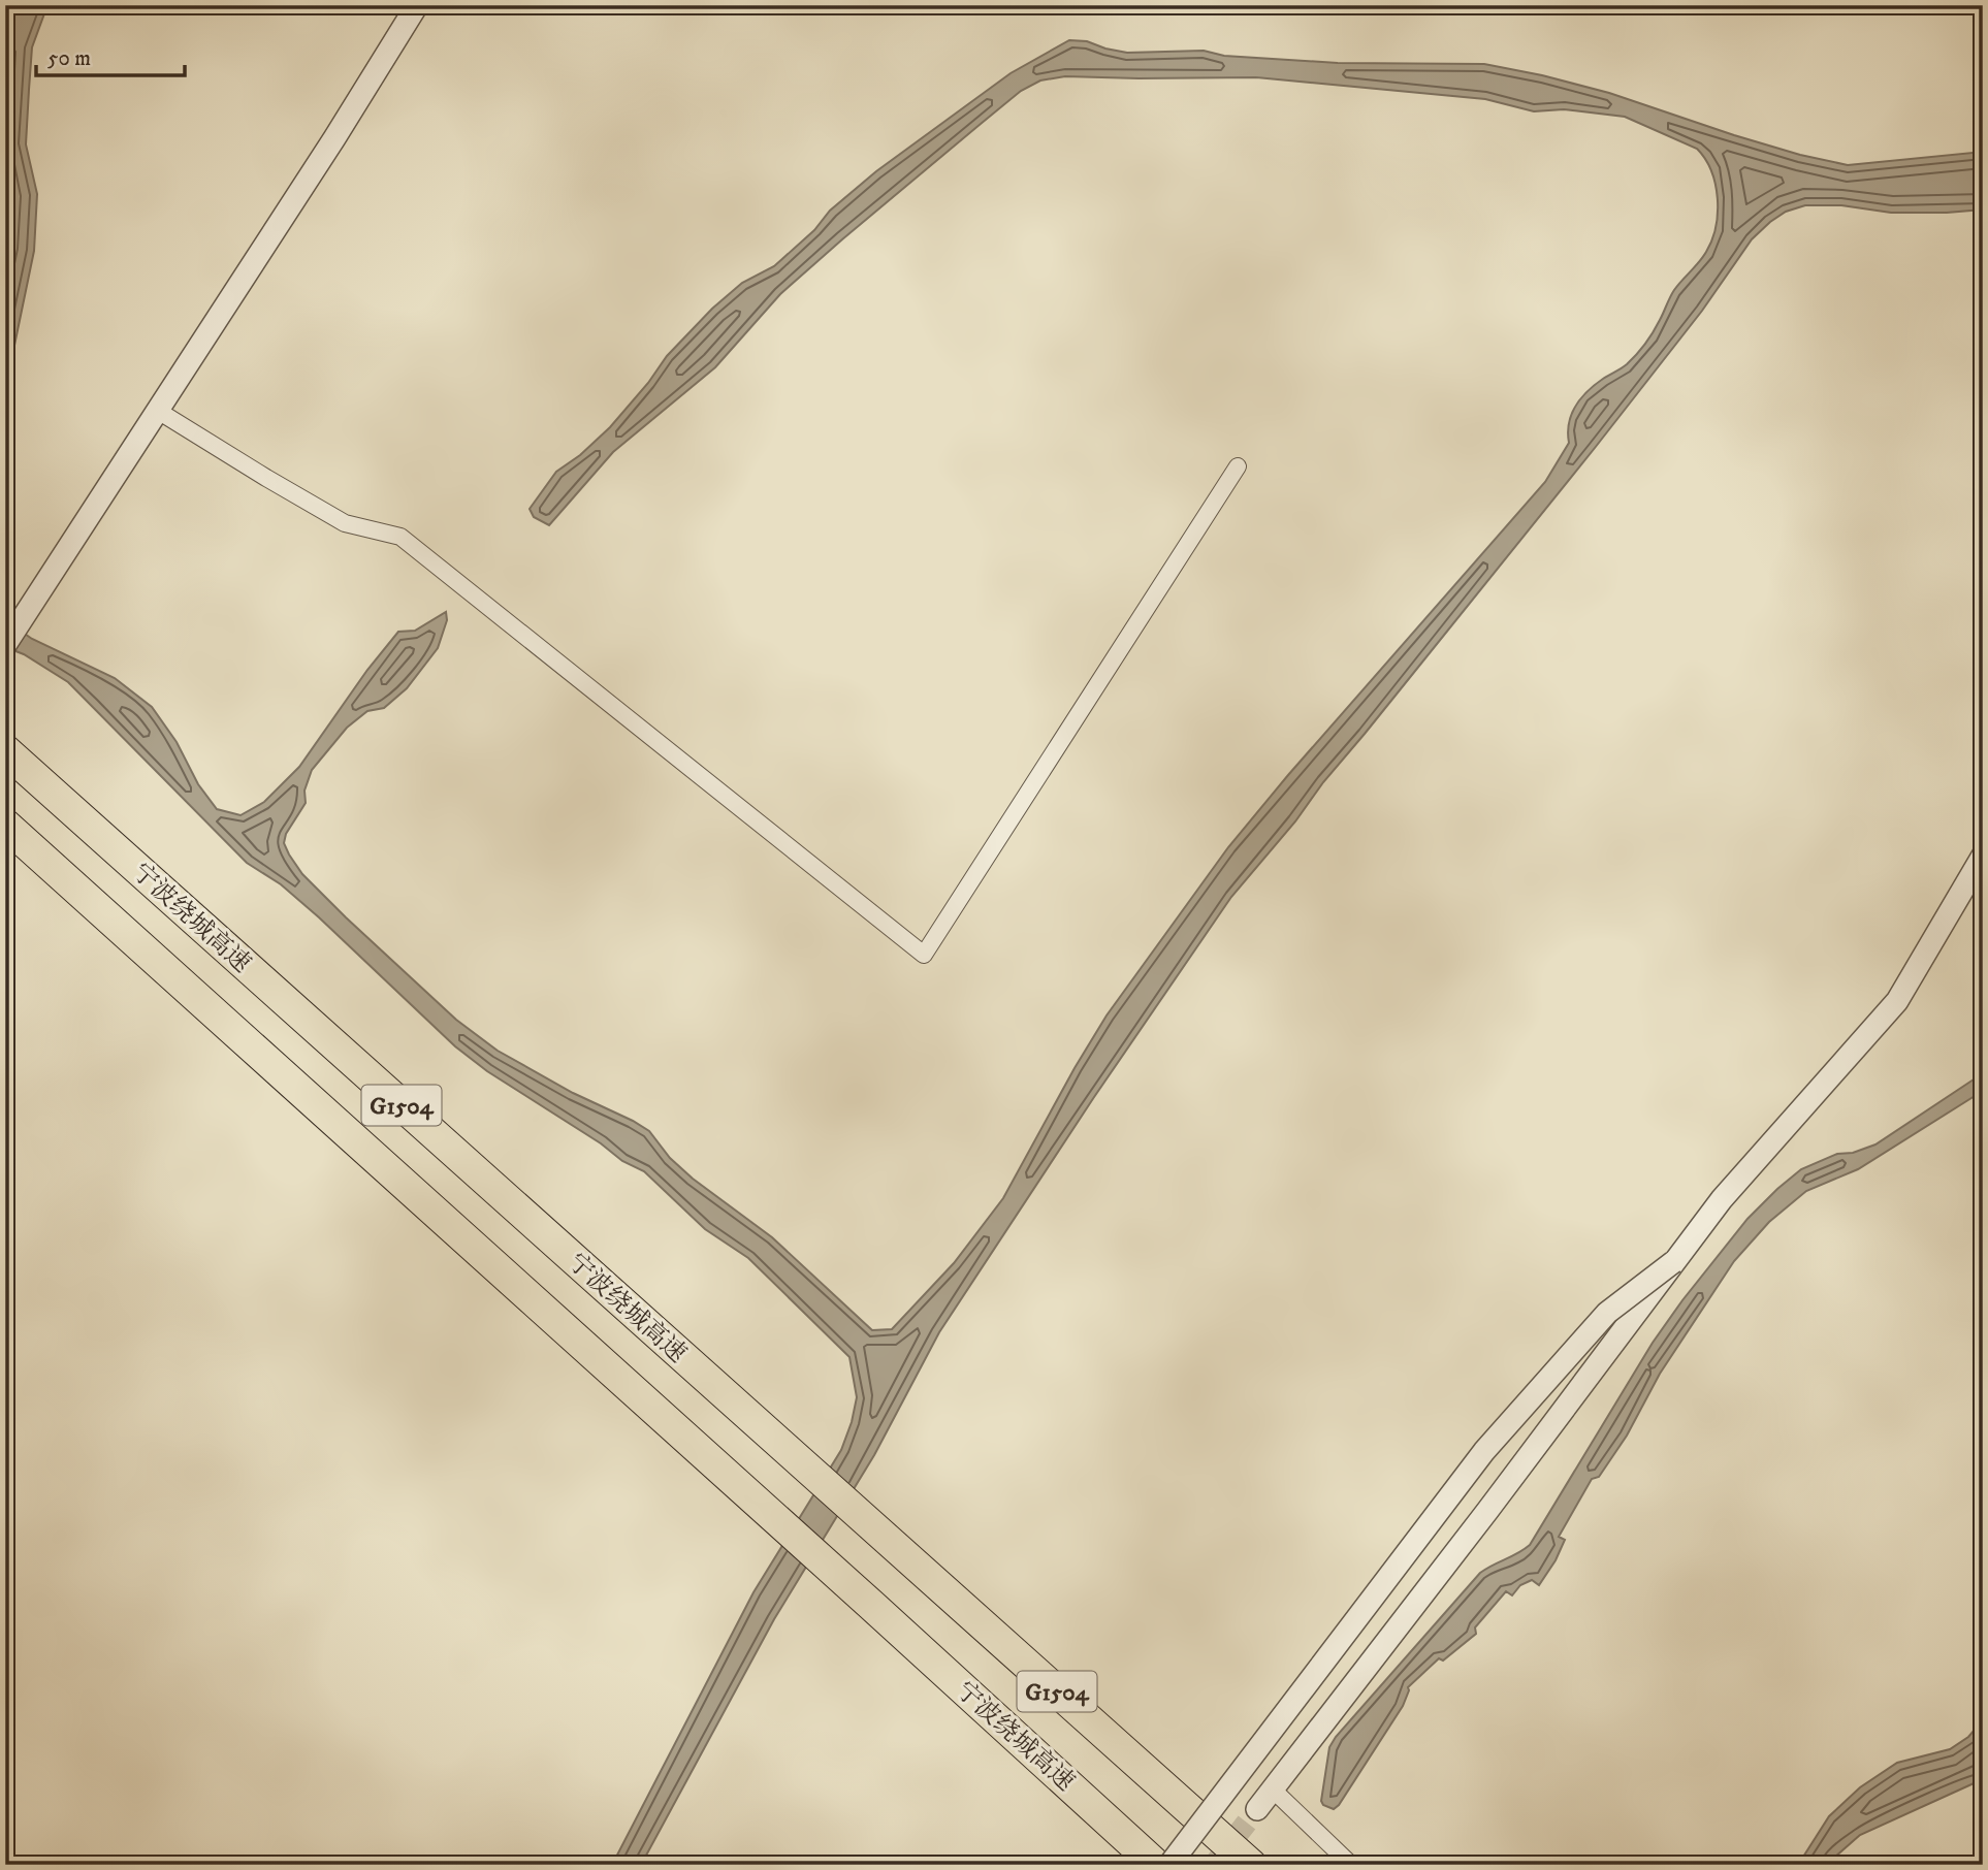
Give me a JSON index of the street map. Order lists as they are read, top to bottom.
{
  "streets": {
    "highway": ["宁波绕城高速", "G1504"]
  },
  "scale_bar": "50 m"
}
